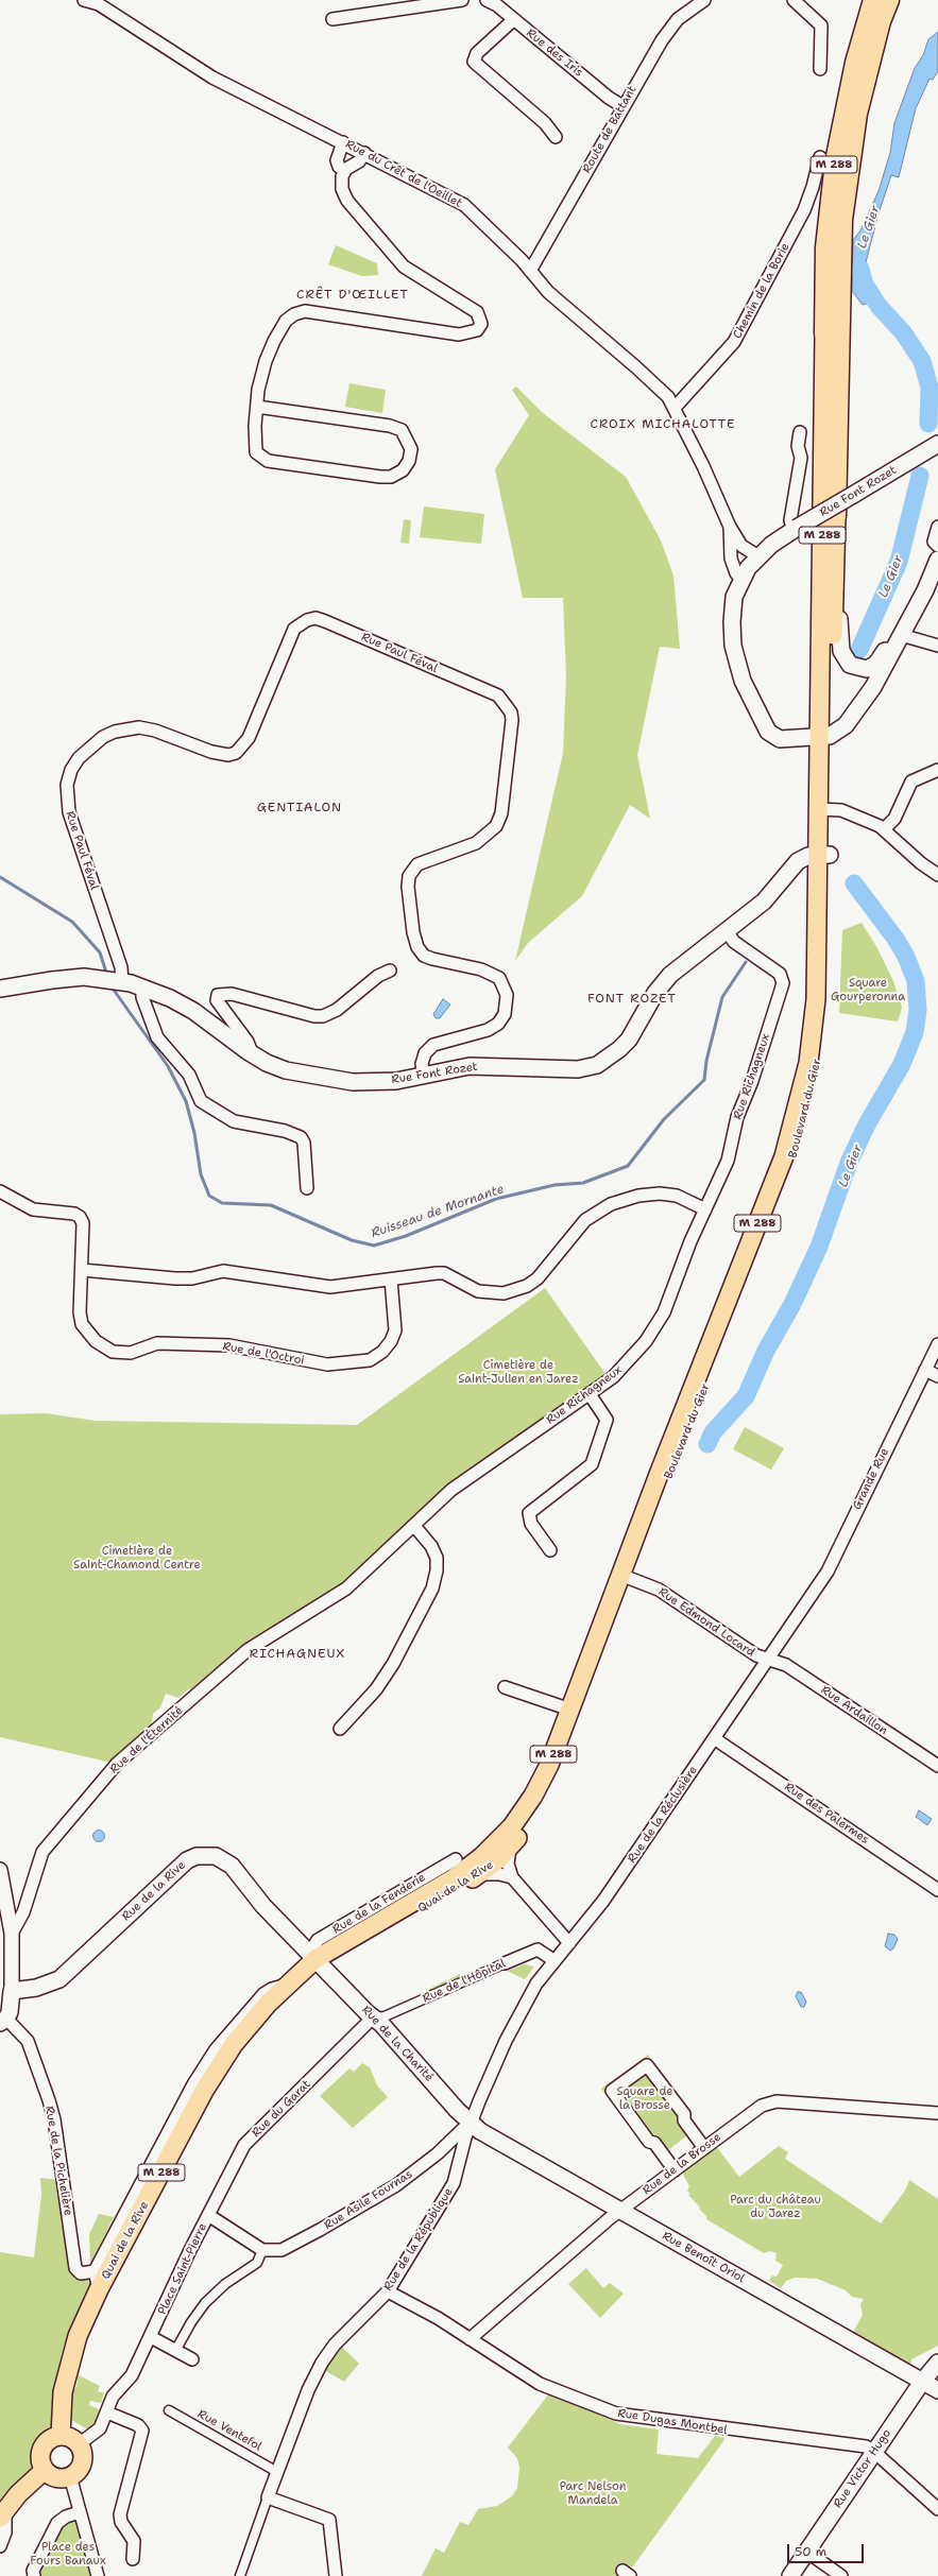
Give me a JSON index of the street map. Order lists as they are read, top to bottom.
{
  "streets": {
    "highway": ["M 288"],
    "main road": [
      "Rue Font Rozet",
      "Boulevard du Gier",
      "Quai de la Rive",
      "Rue de la Rive",
      "Rue de la Charité",
      "Rue Benoît Oriol",
      "Rue Victor Hugo"
    ],
    "street": [
      "Rue des Iris",
      "Route de Battant",
      "Rue du Crêt de l'Oeillet",
      "Chemin de la Borie",
      "Rue Paul Féval",
      "Rue Richagneux",
      "Rue de l'Octroi",
      "Grande Rue",
      "Rue Edmond Locard",
      "Rue Ardaillon",
      "Rue de l'Éternité",
      "Rue des Palermes",
      "Rue de la Réclusière",
      "Rue de la Fenderie",
      "Rue de l'Hôpital",
      "Rue du Garat",
      "Rue de la Pichelière",
      "Rue de la Brosse",
      "Rue Asile Fournas",
      "Rue de la République",
      "Place Saint-Pierre",
      "Rue Dugas Montbel",
      "Rue Ventefol"
    ]
  },
  "crossings": [
    ["Rue des Iris", "Route de Battant"],
    ["Route de Battant", "Rue du Crêt de l'Oeillet"],
    ["M 288", "Boulevard du Gier"],
    ["Rue du Crêt de l'Oeillet", "Chemin de la Borie"],
    ["Rue du Crêt de l'Oeillet", "Rue Font Rozet"],
    ["Rue Font Rozet", "Rue Paul Féval"],
    ["Rue Font Rozet", "Rue Richagneux"],
    ["Rue Font Rozet", "Boulevard du Gier"],
    ["Rue Richagneux", "Rue de l'Éternité"],
    ["Boulevard du Gier", "Rue Edmond Locard"],
    ["Boulevard du Gier", "Quai de la Rive"],
    ["Grande Rue", "Rue de la Réclusière"],
    ["Rue Edmond Locard", "Rue Ardaillon"],
    ["Rue Edmond Locard", "Rue de la Réclusière"],
    ["Rue Edmond Locard", "Quai de la Rive"],
    ["Rue Ardaillon", "Rue de la Réclusière"],
    ["Rue des Palermes", "Rue de la Réclusière"],
    ["Rue de la Réclusière", "Rue de la République"],
    ["Quai de la Rive", "Rue de la Rive"],
    ["Quai de la Rive", "Rue de la Fenderie"],
    ["Quai de la Rive", "Rue de la Charité"],
    ["Quai de la Rive", "Place Saint-Pierre"],
    ["Rue de la Rive", "Rue de la Fenderie"],
    ["Rue de la Rive", "Rue de la Charité"],
    ["Rue de la Fenderie", "Rue de la Charité"],
    ["Rue de l'Hôpital", "Rue de la Charité"],
    ["Rue de l'Hôpital", "Rue du Garat"],
    ["Rue de l'Hôpital", "Rue de la République"],
    ["Rue de la Charité", "Rue du Garat"],
    ["Rue de la Charité", "Rue Asile Fournas"],
    ["Rue de la Charité", "Rue de la République"],
    ["Rue de la Charité", "Rue Benoît Oriol"],
    ["Rue du Garat", "Place Saint-Pierre"],
    ["Rue de la Brosse", "Rue Benoît Oriol"],
    ["Rue de la Brosse", "Rue Dugas Montbel"],
    ["Rue Asile Fournas", "Rue de la République"],
    ["Rue Asile Fournas", "Rue Benoît Oriol"],
    ["Rue Asile Fournas", "Place Saint-Pierre"],
    ["Rue de la République", "Rue Benoît Oriol"],
    ["Rue de la République", "Rue Dugas Montbel"],
    ["Rue de la République", "Rue Ventefol"],
    ["Rue Benoît Oriol", "Rue Victor Hugo"],
    ["Rue Dugas Montbel", "Rue Victor Hugo"]
  ],
  "districts": [
    "CRÊT D'ŒILLET",
    "CROIX MICHALOTTE",
    "GENTIALON",
    "FONT ROZET",
    "RICHAGNEUX"
  ],
  "water": ["Le Gier", "Ruisseau de Mornante"],
  "parks": [
    "Square Gourperonna",
    "Cimetière de Saint-Julien en Jarez",
    "Cimetière de Saint-Chamond Centre",
    "Square de la Brosse",
    "Parc du château du Jarez",
    "Parc Nelson Mandela",
    "Place des Fours Banaux"
  ],
  "scale_bar": "50 m"
}
